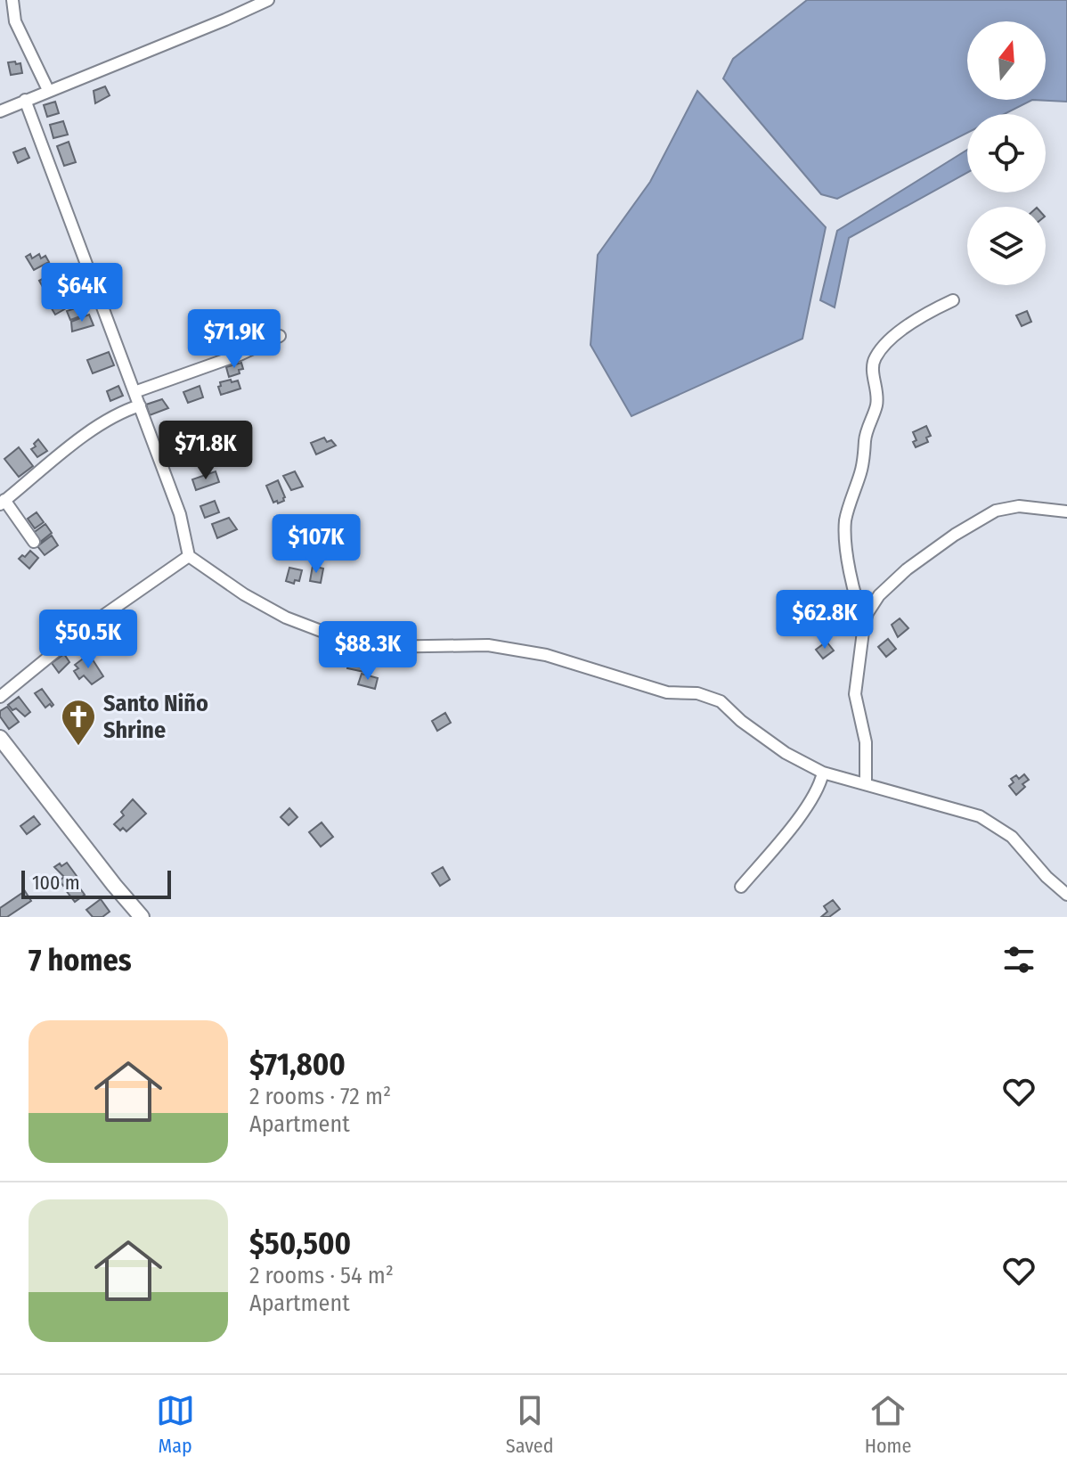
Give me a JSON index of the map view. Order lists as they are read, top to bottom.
{
  "places": {
    "church": ["Santo Niño Shrine"]
  },
  "scale_bar": "100 m",
  "north": "top",
  "page": {
    "price": [
      "$64K",
      "$71.9K",
      "$71.8K",
      "$107K",
      "$62.8K",
      "$50.5K",
      "$88.3K"
    ],
    "scale": "100 m",
    "heading": "7 homes",
    "list": [
      {
        "name": "$71,800",
        "note": "2 rooms · 72 m² · Apartment"
      },
      {
        "name": "$50,500",
        "note": "2 rooms · 54 m² · Apartment"
      }
    ],
    "tabs": ["Map", "Saved", "Home"]
  }
}
